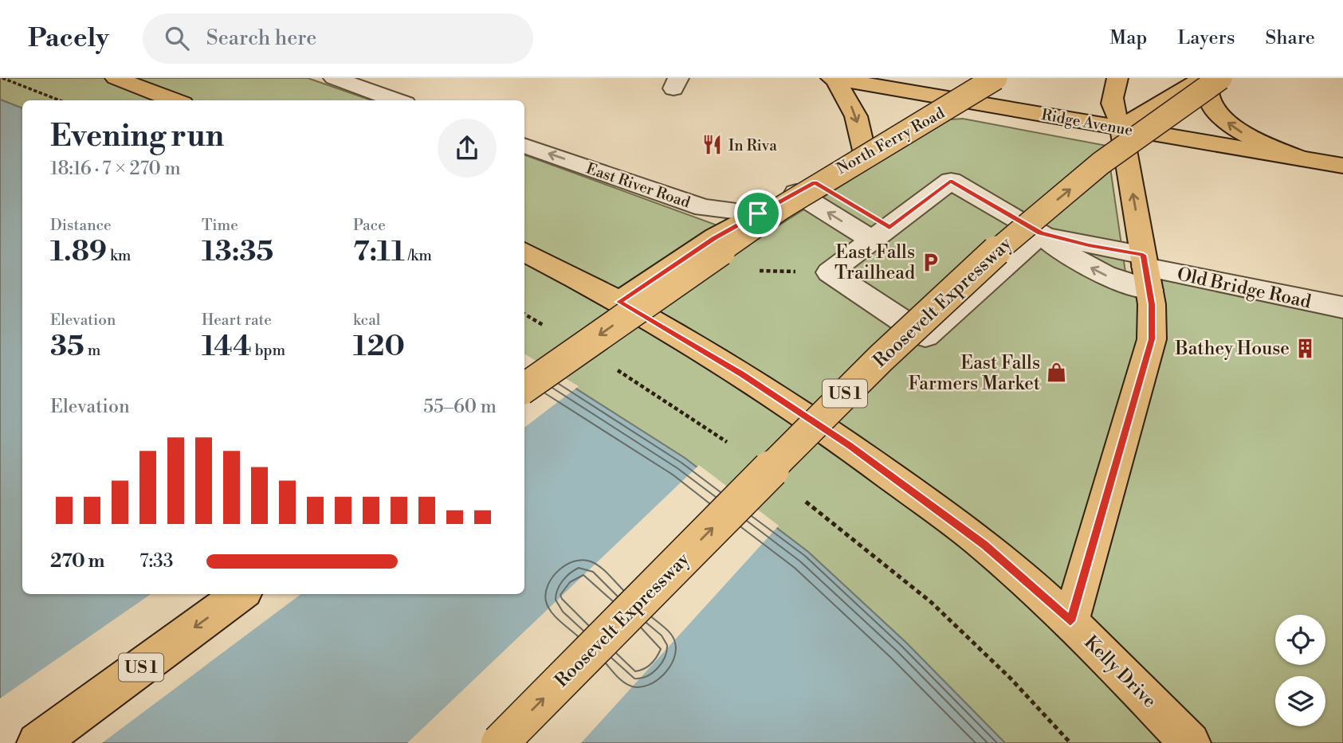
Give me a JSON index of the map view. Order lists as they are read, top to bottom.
{
  "streets": {
    "main road": [
      "Ridge Avenue",
      "North Ferry Road",
      "Roosevelt Expressway",
      "US 1",
      "Kelly Drive"
    ],
    "street": ["East River Road", "Old Bridge Road"]
  },
  "crossings": [
    ["Ridge Avenue", "North Ferry Road"],
    ["North Ferry Road", "East River Road"],
    ["North Ferry Road", "Kelly Drive"]
  ],
  "one_way": ["East River Road"],
  "places": {
    "restaurant": ["In Riva"],
    "parking": ["East Falls Trailhead"],
    "building": ["Bathey House"],
    "shop": ["East Falls Farmers Market"]
  },
  "page": {
    "header": "Pacely",
    "search": "Search here",
    "nav": ["Map", "Layers", "Share"],
    "heading": ["Evening run", "18:16 · 7 × 270 m"],
    "stats": [
      ["Distance", "1.89 km"],
      ["Time", "13:35"],
      ["Pace", "7:11 /km"],
      ["Elevation", "35 m"],
      ["Heart rate", "144 bpm"],
      ["kcal", "120"]
    ],
    "chart": ["Elevation", "55–60 m"],
    "list": [
      {
        "name": "270 m",
        "note": "7:33"
      }
    ]
  }
}
